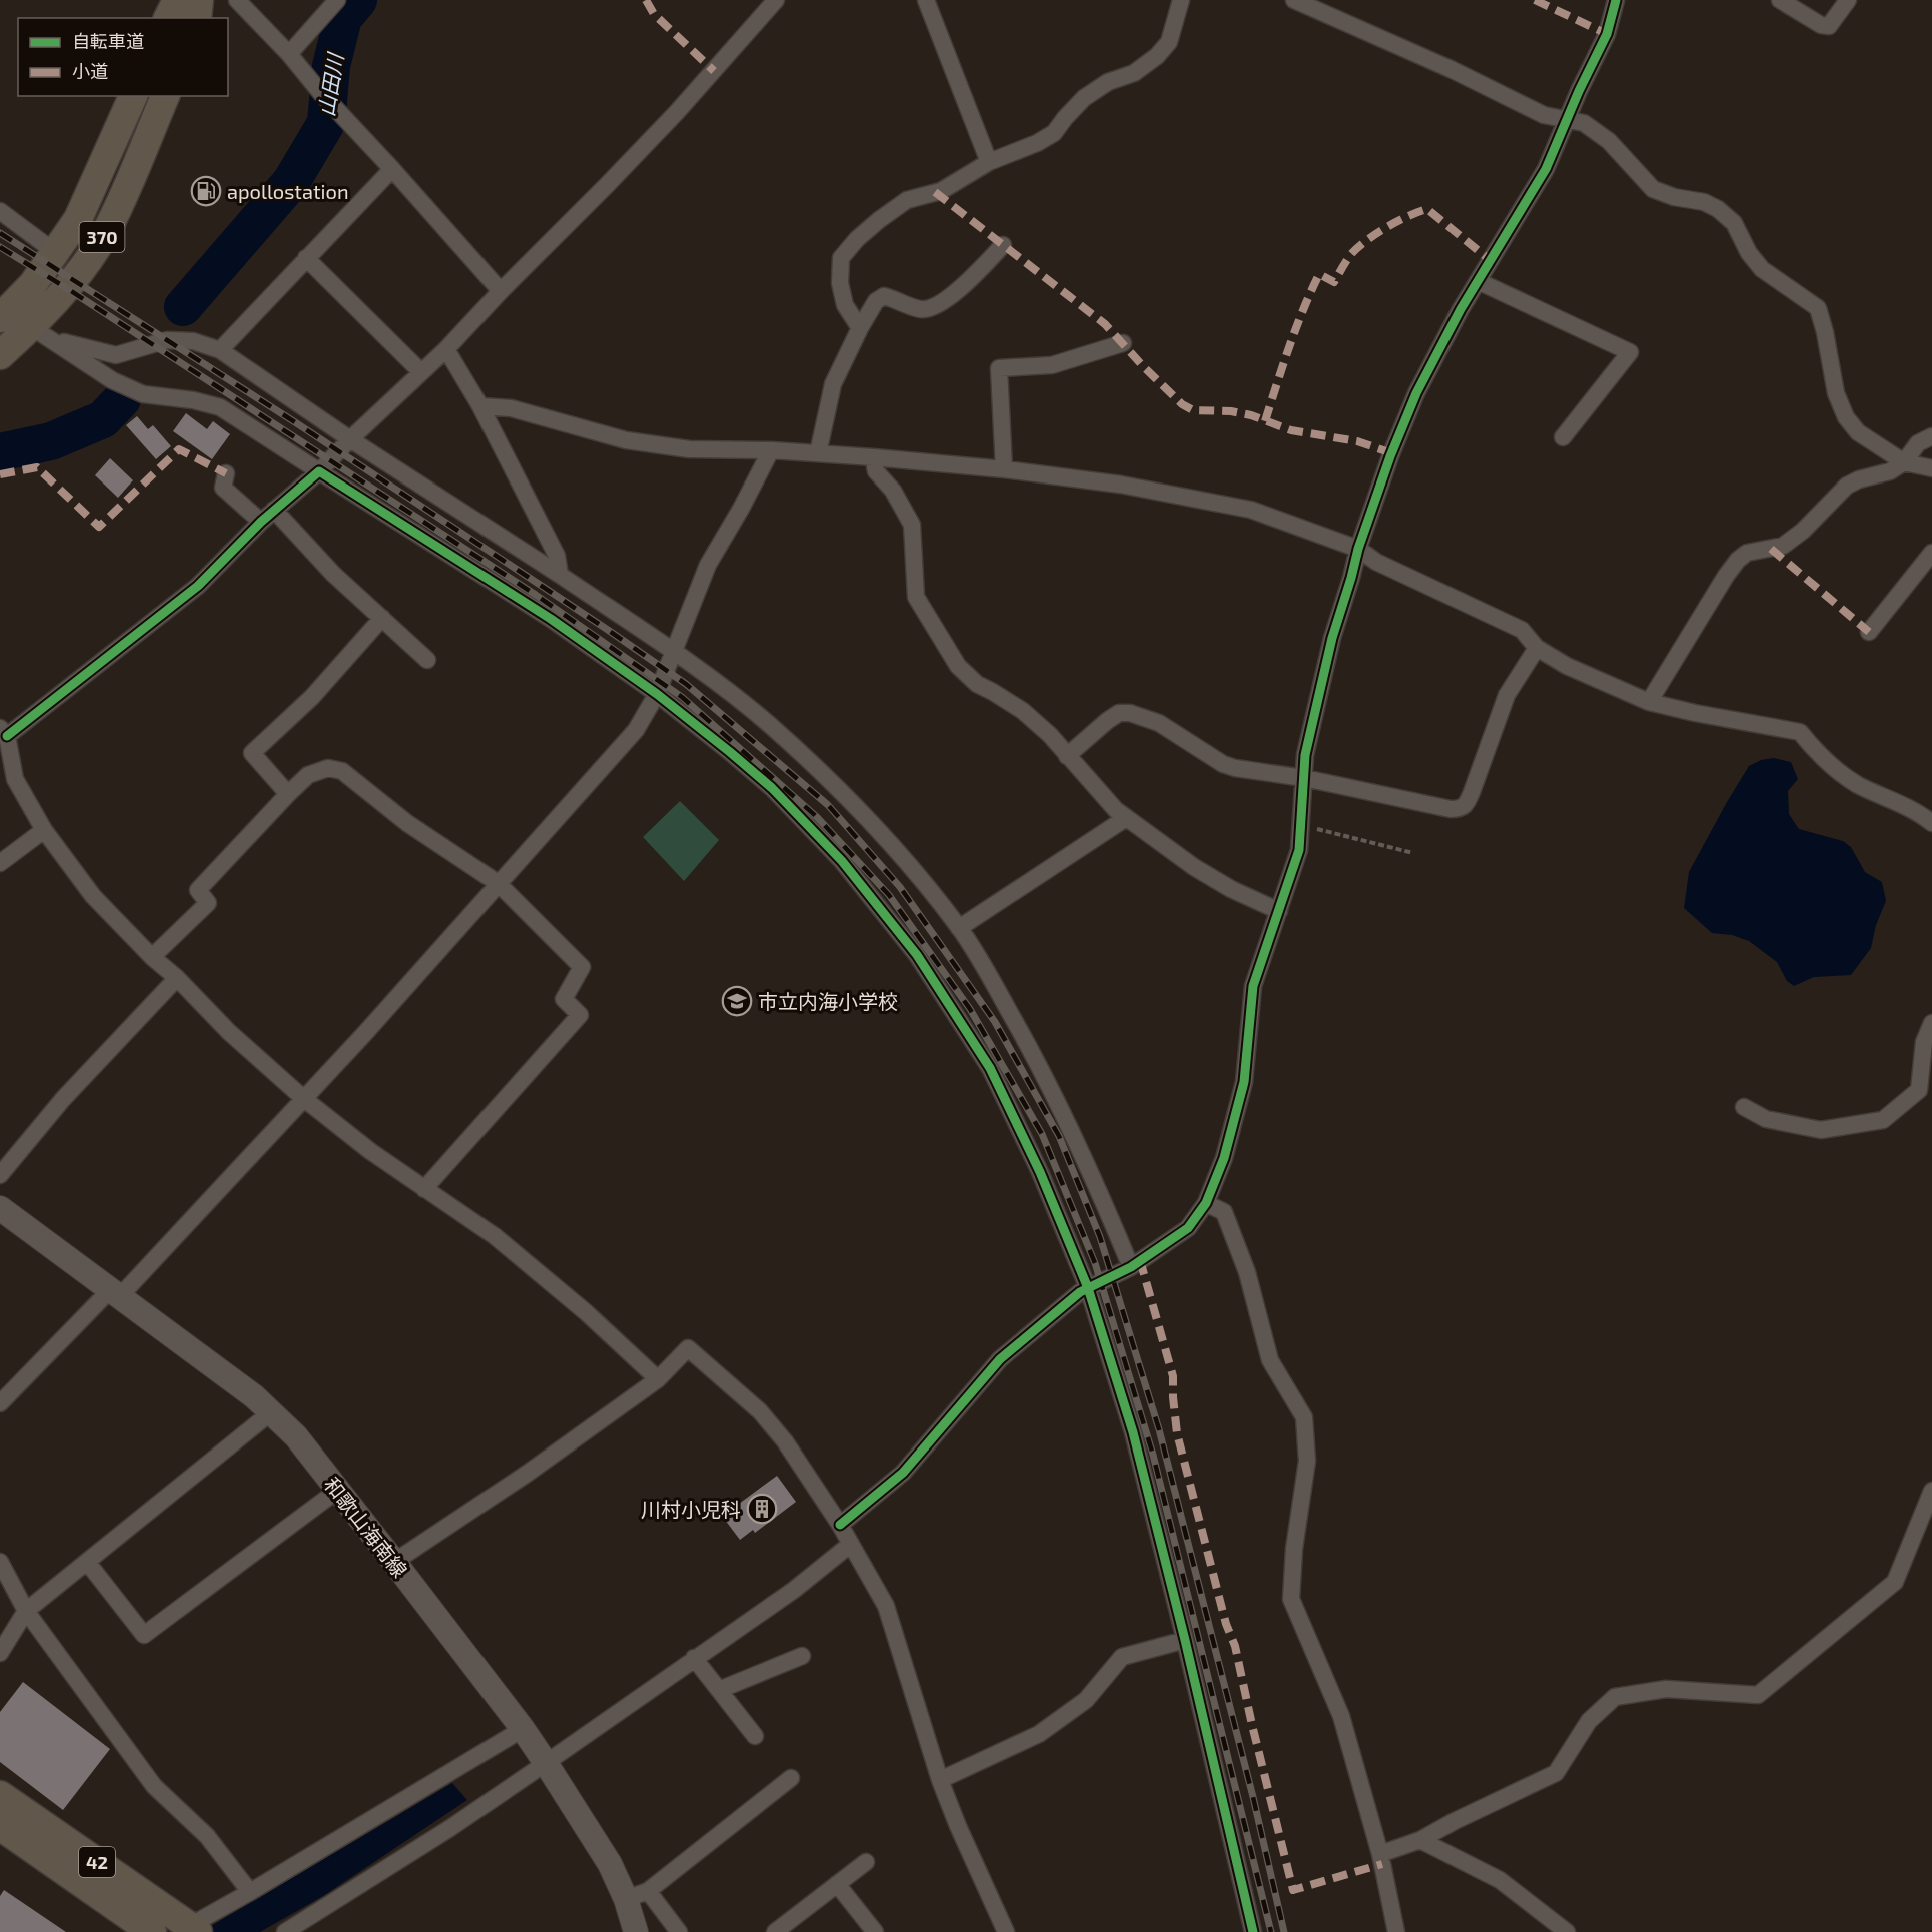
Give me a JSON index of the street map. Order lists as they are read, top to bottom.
{
  "streets": {
    "highway": ["370", "42"],
    "main road": ["和歌山海南線"]
  },
  "water": ["山田川"],
  "places": {
    "fuel station": ["apollostation"],
    "school or university": ["市立内海小学校"],
    "building": ["川村小児科"]
  },
  "legend": ["自転車道", "小道"]
}
